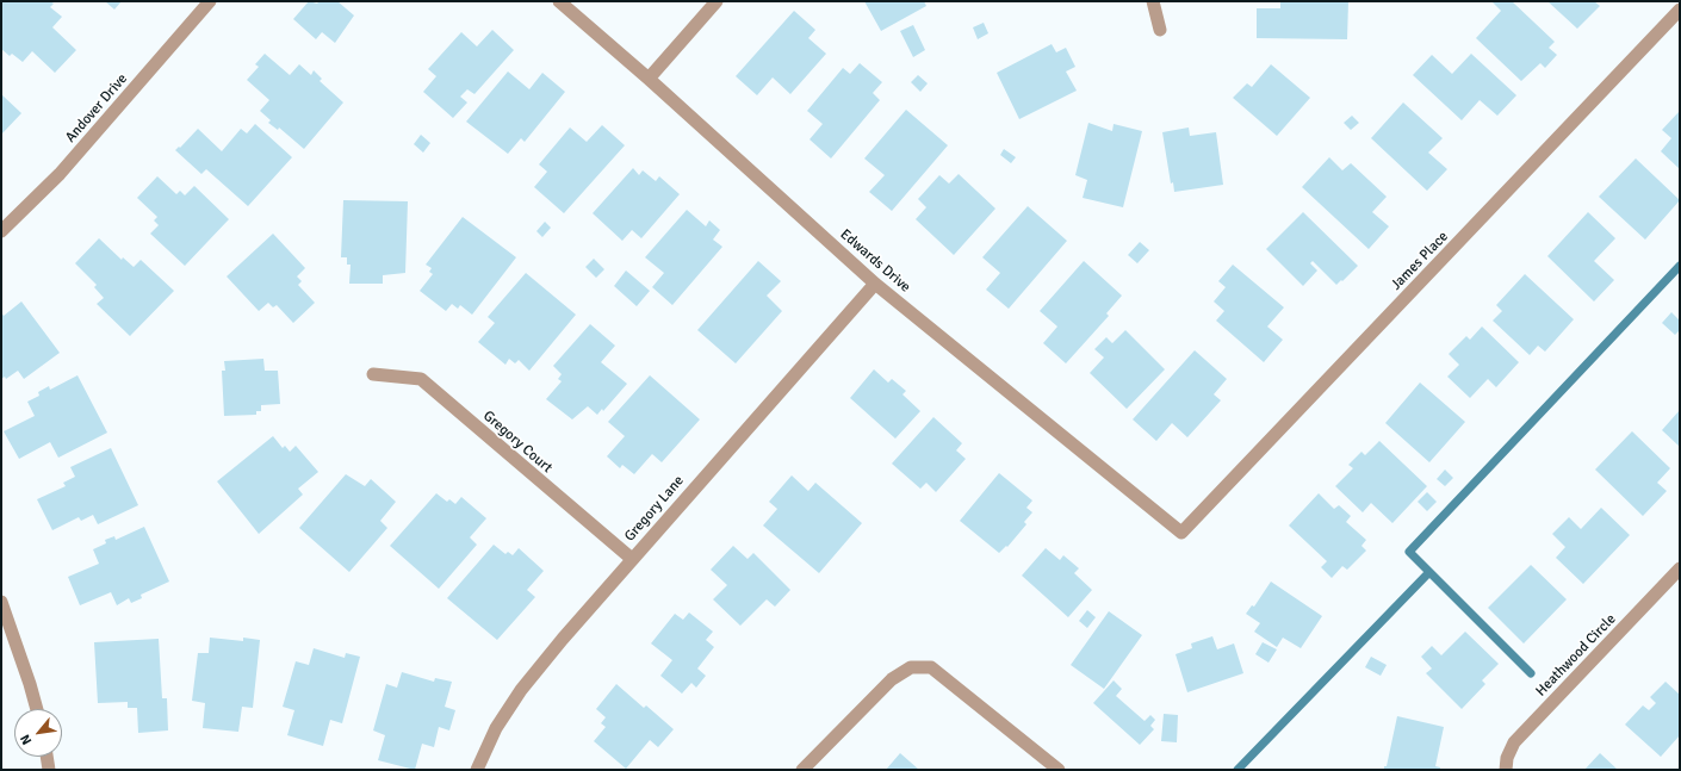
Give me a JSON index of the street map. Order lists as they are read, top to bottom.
{
  "streets": {
    "street": [
      "Andover Drive",
      "Edwards Drive",
      "James Place",
      "Gregory Court",
      "Gregory Lane",
      "Heathwood Circle"
    ]
  },
  "crossings": [
    ["Edwards Drive", "James Place"],
    ["Edwards Drive", "Gregory Lane"],
    ["Gregory Court", "Gregory Lane"]
  ],
  "north": "bottom left"
}
